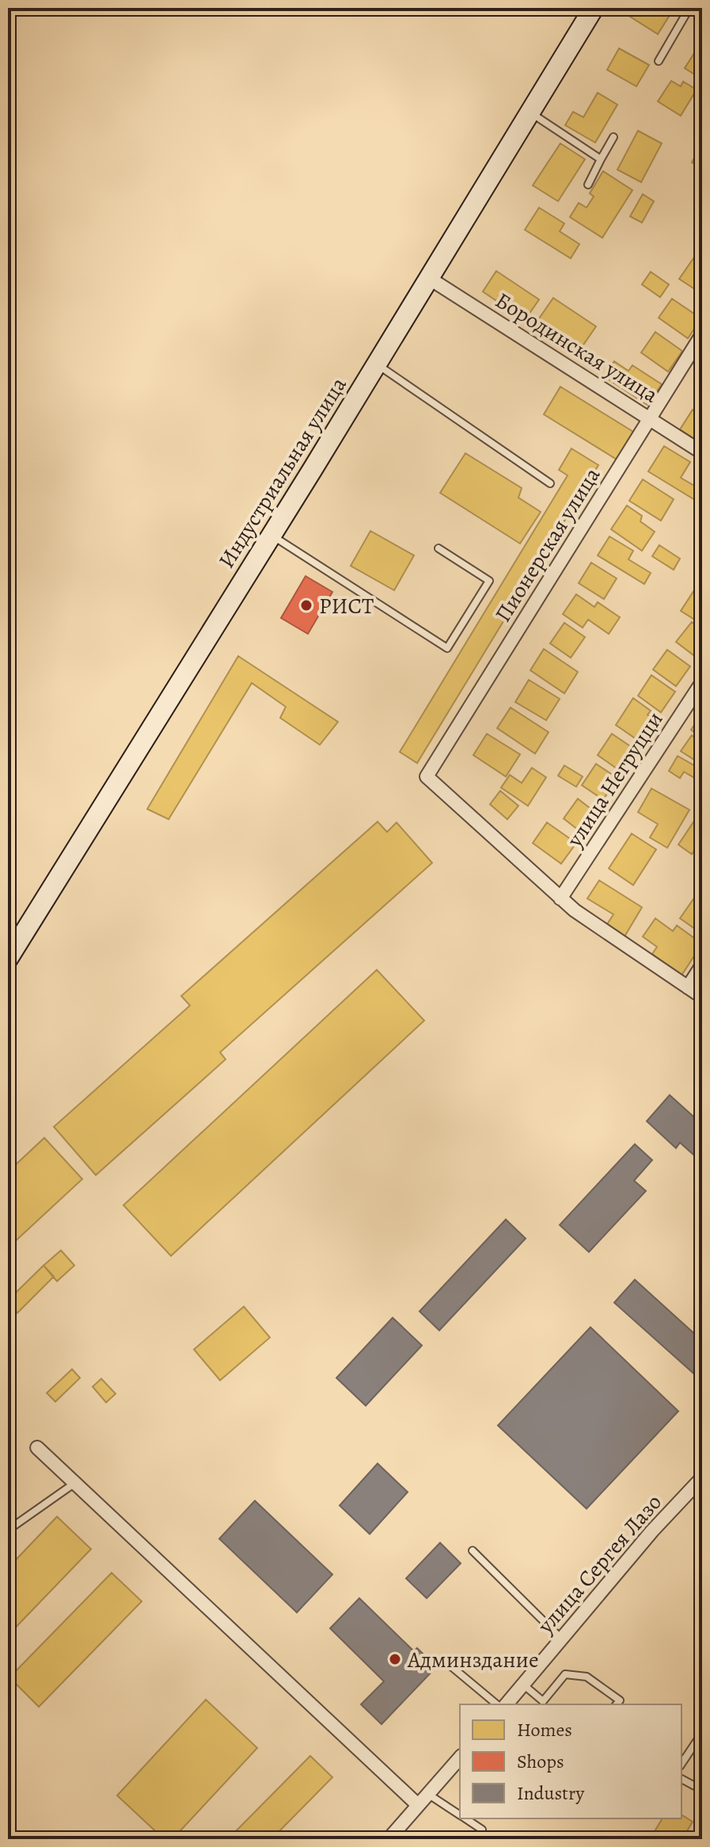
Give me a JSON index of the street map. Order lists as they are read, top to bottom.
{
  "streets": {
    "main road": ["Индустриальная улица"],
    "street": [
      "Бородинская улица",
      "Пионерская улица",
      "улица Негруцци",
      "улица Сергея Лазо"
    ]
  },
  "crossings": [
    ["Бородинская улица", "Индустриальная улица"],
    ["Бородинская улица", "Пионерская улица"],
    ["Пионерская улица", "улица Негруцци"]
  ],
  "places": ["РИСТ", "Админздание"],
  "legend": ["Homes", "Shops", "Industry"]
}
